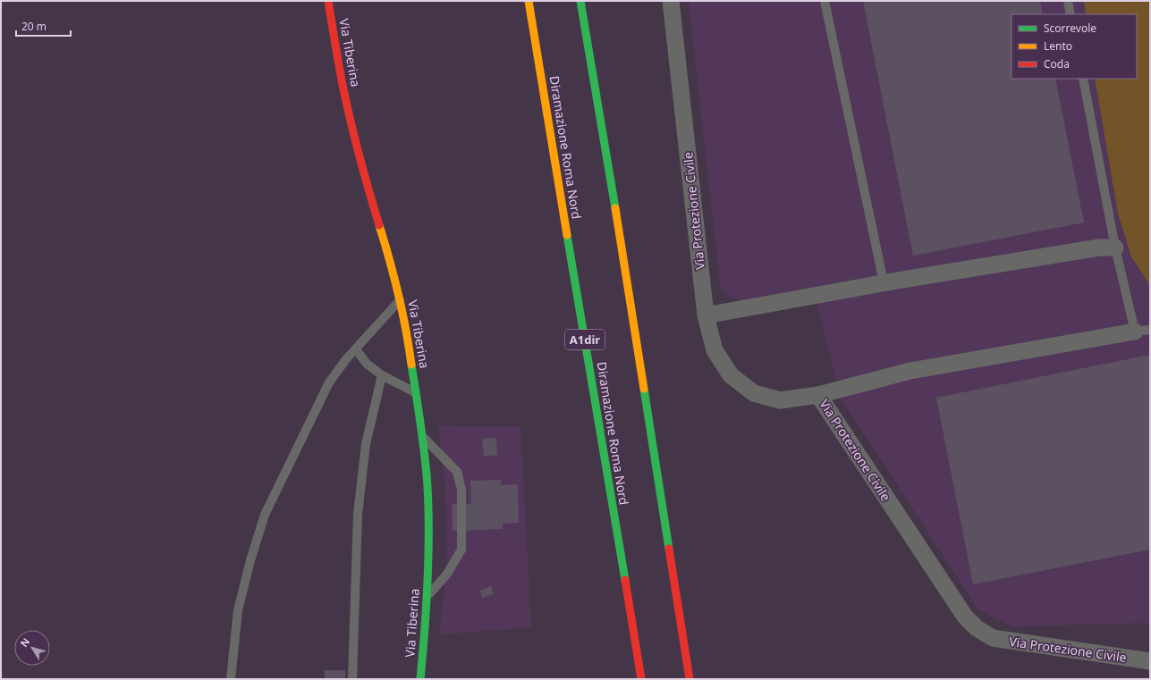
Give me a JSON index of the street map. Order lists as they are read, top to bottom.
{
  "streets": {
    "main road": ["Via Tiberina", "Diramazione Roma Nord", "A1dir"],
    "street": ["Via Protezione Civile"]
  },
  "legend": ["Scorrevole", "Lento", "Coda"],
  "scale_bar": "20 m",
  "north": "top left"
}
